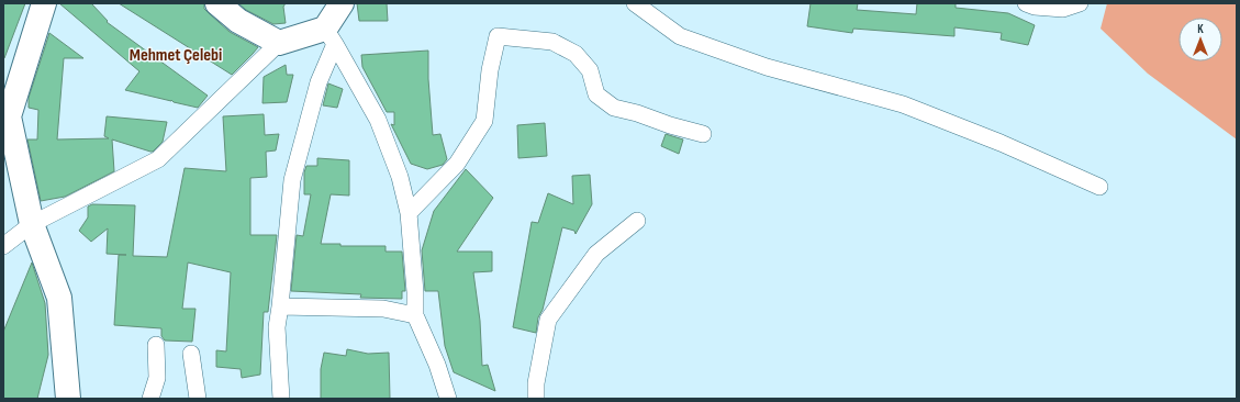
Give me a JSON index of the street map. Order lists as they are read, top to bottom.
{
  "districts": ["Mehmet Çelebi"],
  "north": "top"
}
